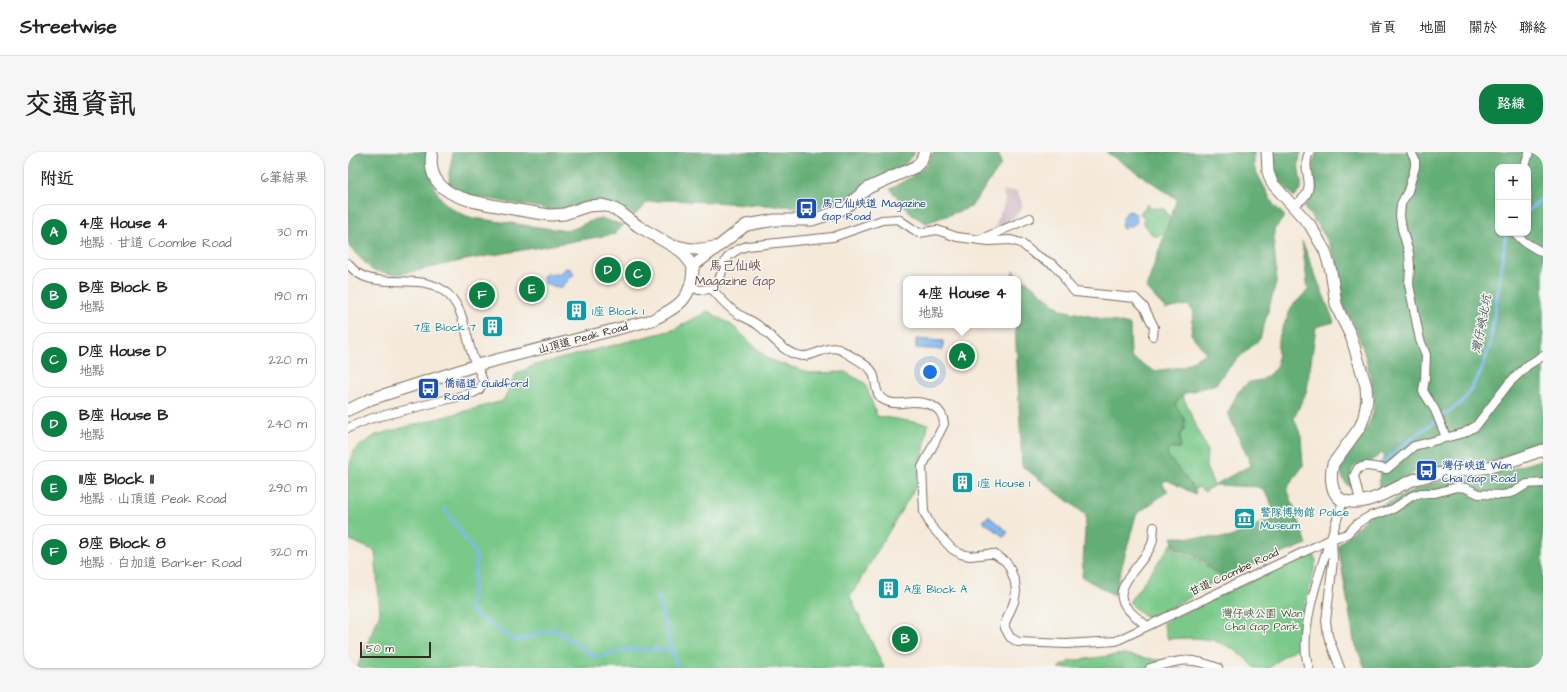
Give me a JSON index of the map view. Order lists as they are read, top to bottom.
{
  "streets": {
    "main road": ["山頂道 Peak Road"],
    "street": ["甘道 Coombe Road"]
  },
  "districts": ["馬己仙峽 Magazine Gap"],
  "water": ["灣仔峽北坑"],
  "parks": ["灣仔峽公園 Wan Chai Gap Park"],
  "places": {
    "bus stop": ["馬己仙峽道 Magazine Gap Road", "僑福道 Guildford Road", "灣仔峽道 Wan Chai Gap Road"],
    "building": [
      "1座 Block 1",
      "7座 Block 7",
      "1座 House 1",
      "A座 Block A"
    ],
    "museum": ["警隊博物館 Police Museum"]
  },
  "scale_bar": "50 m",
  "page": {
    "header": "Streetwise",
    "nav": [
      "首頁",
      "地圖",
      "關於",
      "聯絡"
    ],
    "title": "交通資訊",
    "buttons": "路線",
    "heading": ["附近", "6筆結果"],
    "map_buttons": ["+", "−"],
    "list": [
      {
        "mark": "A",
        "name": "4座 House 4",
        "note": "地點 · 甘道 Coombe Road",
        "value": "30 m"
      },
      {
        "mark": "B",
        "name": "B座 Block B",
        "note": "地點",
        "value": "190 m"
      },
      {
        "mark": "C",
        "name": "D座 House D",
        "note": "地點",
        "value": "220 m"
      },
      {
        "mark": "D",
        "name": "B座 House B",
        "note": "地點",
        "value": "240 m"
      },
      {
        "mark": "E",
        "name": "11座 Block 11",
        "note": "地點 · 山頂道 Peak Road",
        "value": "290 m"
      },
      {
        "mark": "F",
        "name": "8座 Block 8",
        "note": "地點 · 白加道 Barker Road",
        "value": "320 m"
      }
    ],
    "pins": [
      "D",
      "C",
      "E",
      "F",
      "A",
      "B"
    ],
    "popup": ["4座 House 4", "地點"],
    "scale": "50 m"
  }
}
